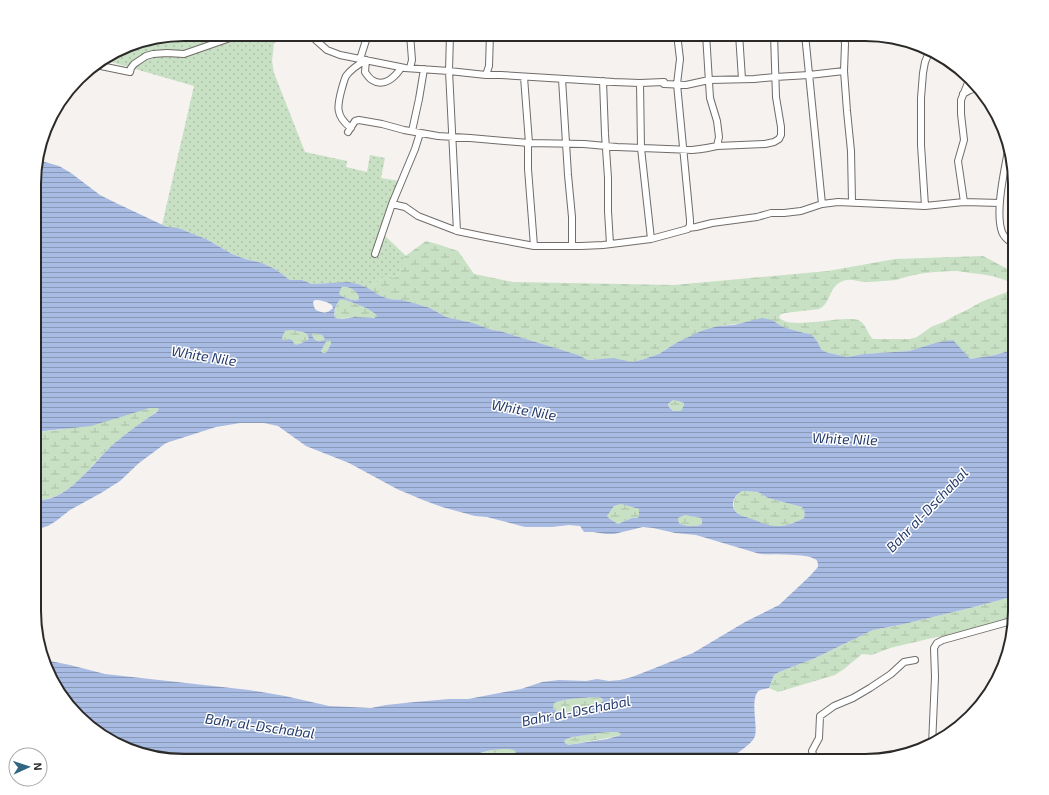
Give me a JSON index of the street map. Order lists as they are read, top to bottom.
{
  "water": ["White Nile", "Bahr al-Dschabal"],
  "north": "right"
}
